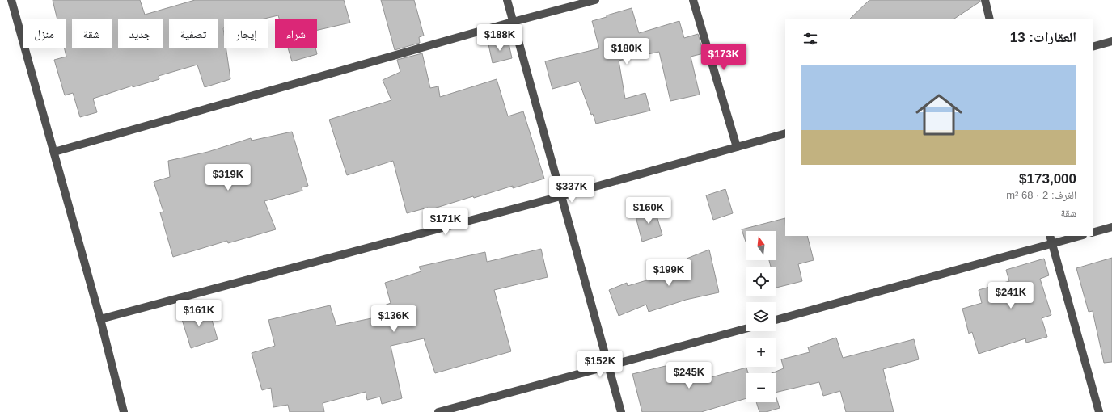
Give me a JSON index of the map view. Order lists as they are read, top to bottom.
{
  "north": "top",
  "page": {
    "chip": [
      "شراء",
      "إيجار",
      "تصفية",
      "جديد",
      "شقة",
      "منزل"
    ],
    "heading": "العقارات: 13",
    "price": [
      "$188K",
      "$180K",
      "$173K",
      "$319K",
      "$337K",
      "$160K",
      "$171K",
      "$199K",
      "$241K",
      "$161K",
      "$136K",
      "$152K",
      "$245K"
    ],
    "list": [
      {
        "name": "$173,000",
        "note": "الغرف: 2 · 68 m² · شقة"
      }
    ],
    "map_buttons": ["+", "−"]
  }
}
